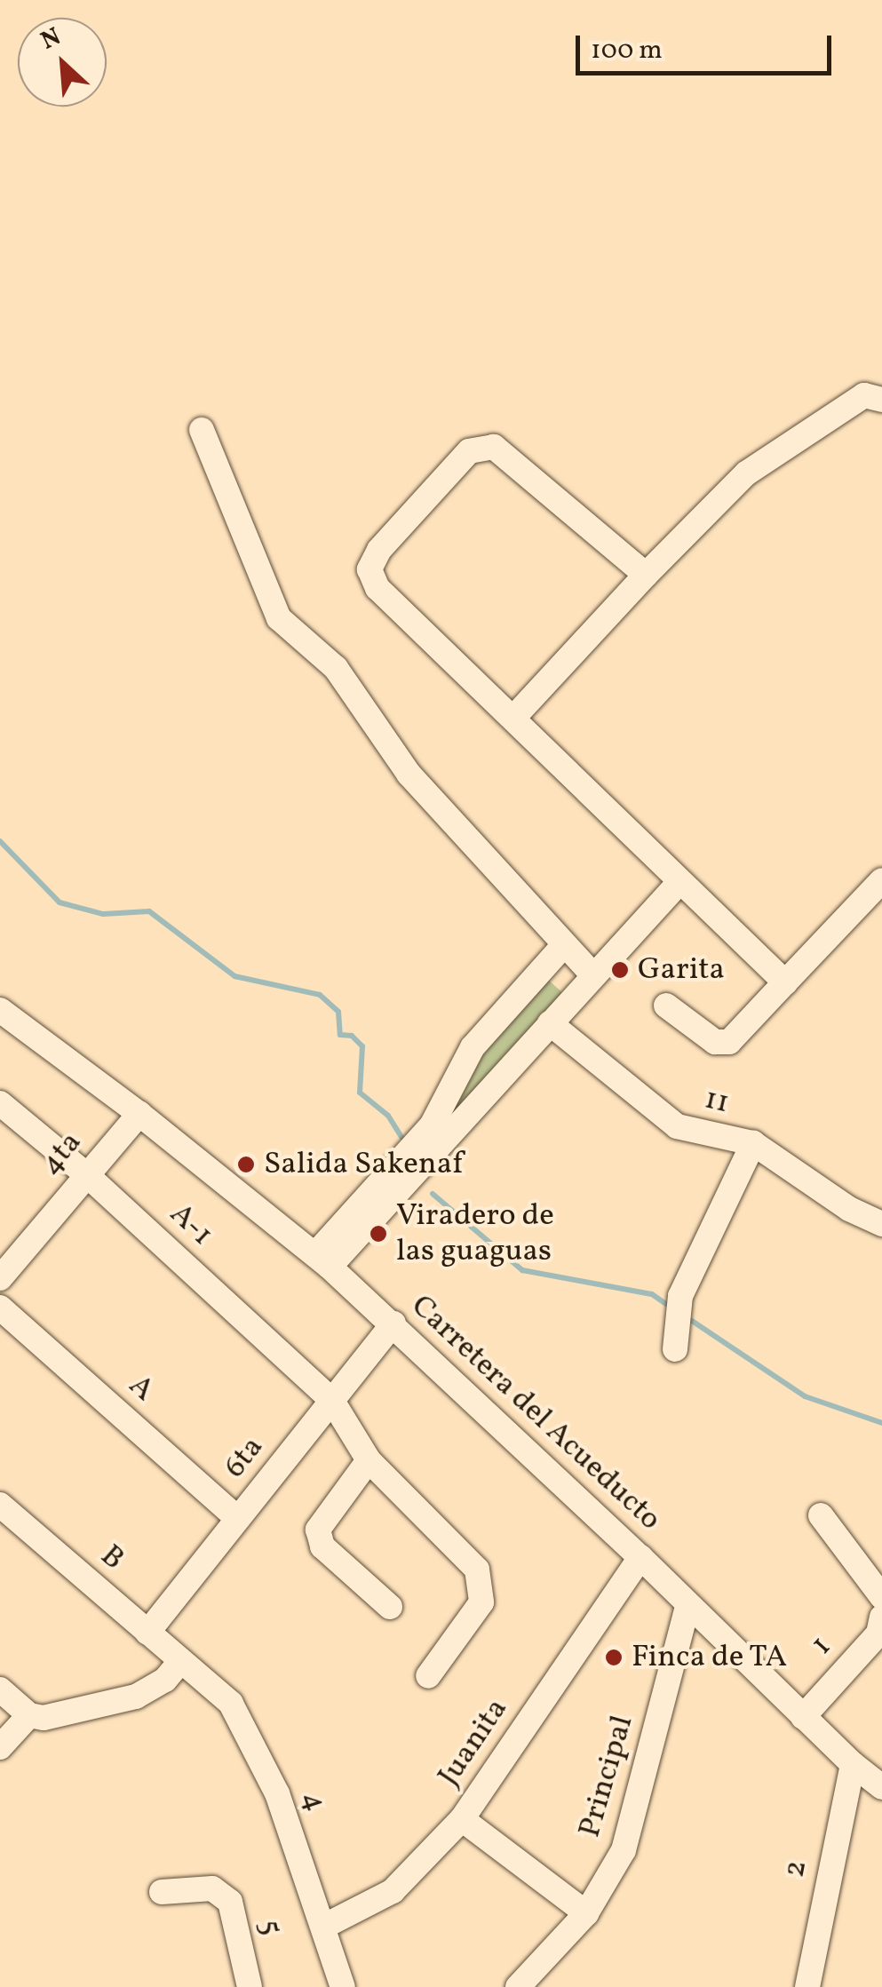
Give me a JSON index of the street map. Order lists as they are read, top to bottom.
{
  "streets": {
    "street": [
      "11",
      "4ta",
      "A-1",
      "A",
      "Carretera del Acueducto",
      "6ta",
      "B",
      "1",
      "Juanita",
      "Principal",
      "4",
      "2",
      "5"
    ]
  },
  "crossings": [
    ["4ta", "A-1"],
    ["4ta", "Carretera del Acueducto"],
    ["A-1", "6ta"],
    ["A", "6ta"],
    ["Carretera del Acueducto", "6ta"],
    ["Carretera del Acueducto", "1"],
    ["Carretera del Acueducto", "Juanita"],
    ["Carretera del Acueducto", "Principal"],
    ["Carretera del Acueducto", "2"],
    ["6ta", "B"],
    ["B", "4"],
    ["Juanita", "4"]
  ],
  "places": [
    "Garita",
    "Salida Sakenaf",
    "Viradero de las guaguas",
    "Finca de TA"
  ],
  "scale_bar": "100 m",
  "north": "top left"
}
